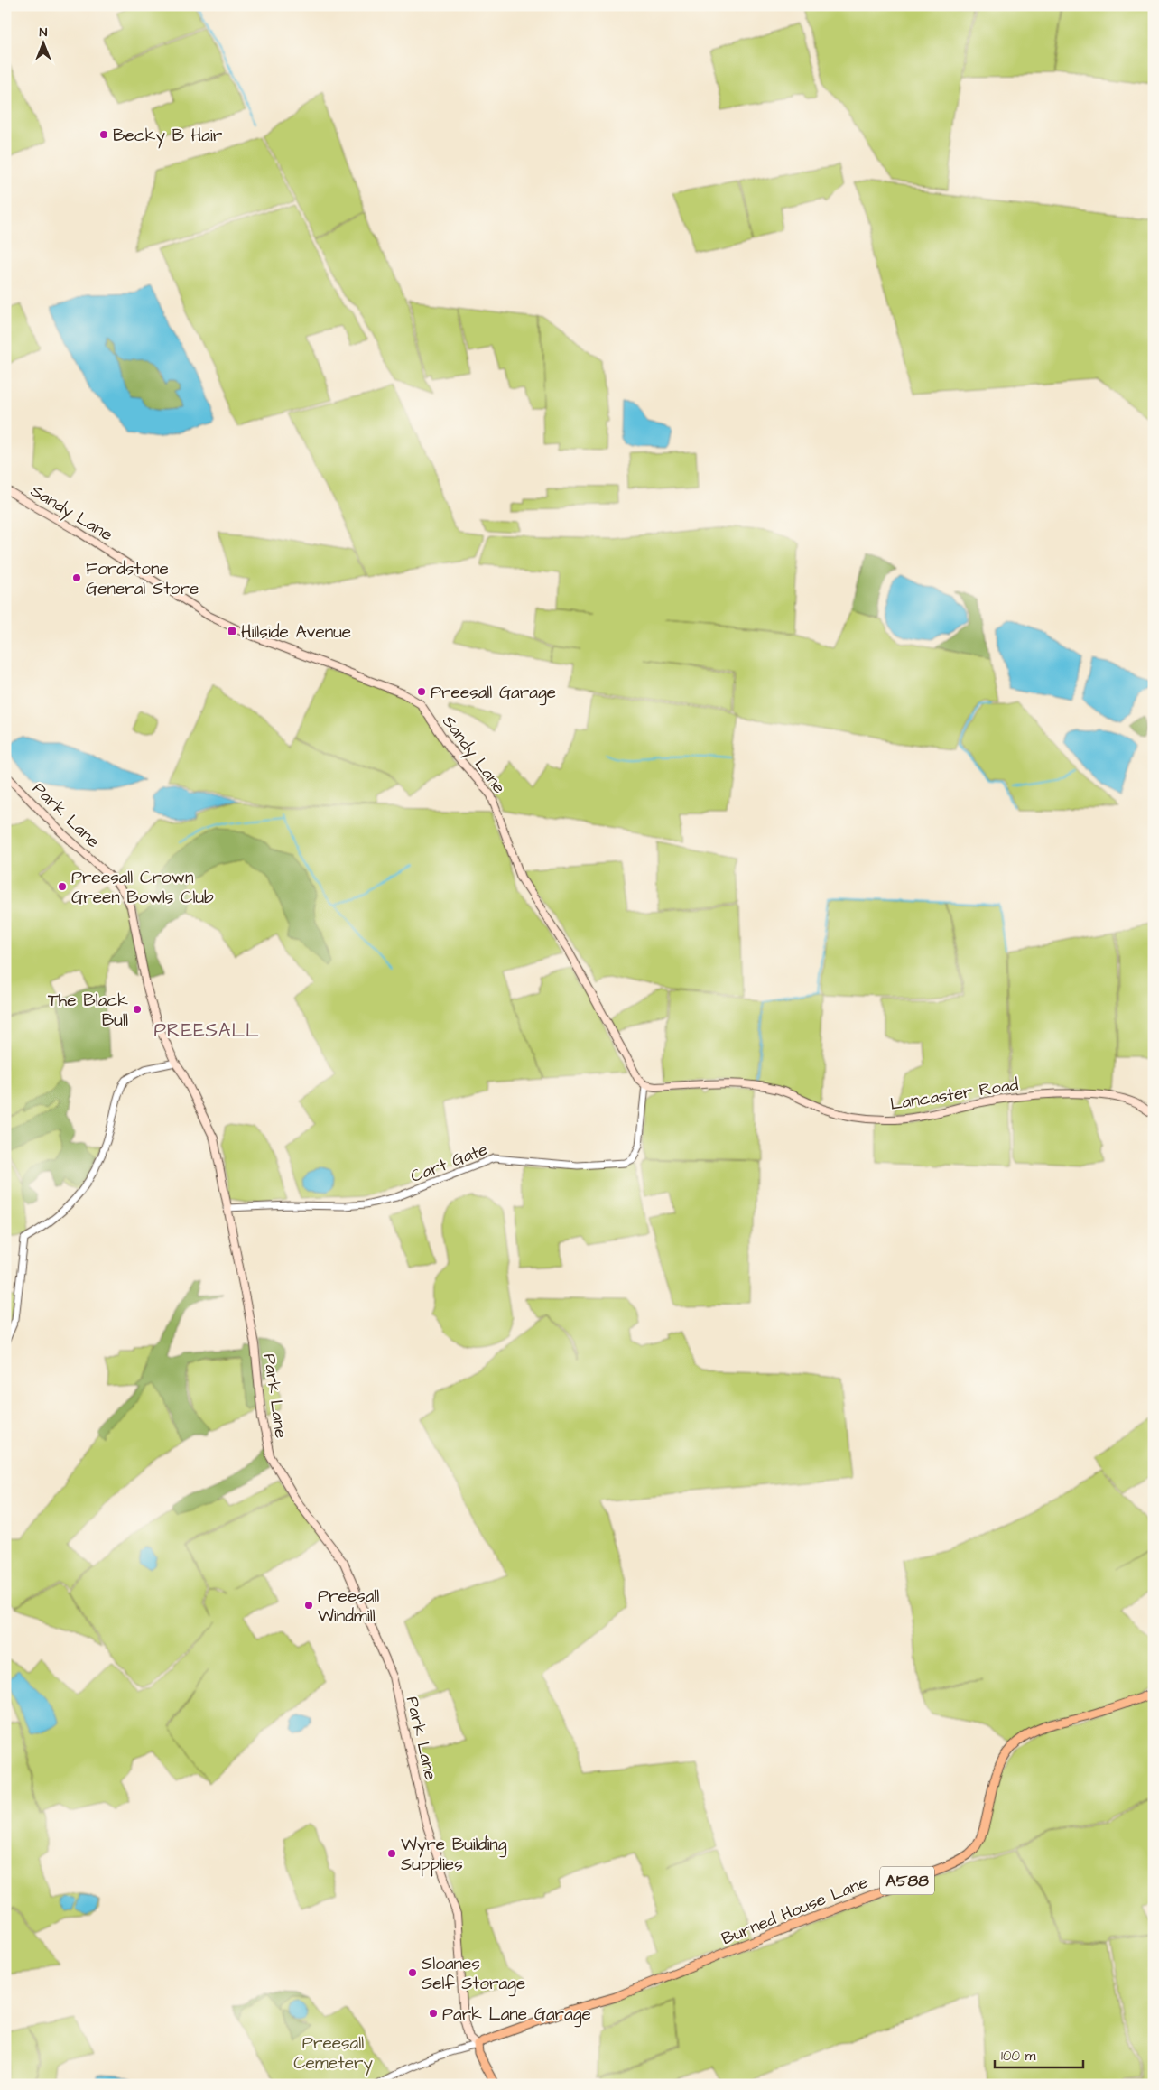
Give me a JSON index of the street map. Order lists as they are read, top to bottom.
{
  "streets": {
    "main road": [
      "Sandy Lane",
      "Park Lane",
      "Lancaster Road",
      "A588",
      "Burned House Lane"
    ],
    "street": ["Cart Gate"]
  },
  "crossings": [
    ["Sandy Lane", "Lancaster Road"],
    ["Sandy Lane", "Cart Gate"],
    ["Park Lane", "Cart Gate"],
    ["Park Lane", "Burned House Lane"],
    ["Lancaster Road", "Cart Gate"]
  ],
  "districts": ["PREESALL"],
  "parks": ["Preesall Cemetery"],
  "places": {
    "other": [
      "Becky B Hair",
      "Fordstone General Store",
      "Preesall Garage",
      "Preesall Crown Green Bowls Club",
      "The Black Bull",
      "Preesall Windmill",
      "Wyre Building Supplies",
      "Sloanes Self Storage",
      "Park Lane Garage"
    ],
    "transit": ["Hillside Avenue"]
  },
  "scale_bar": "100 m",
  "north": "top"
}
